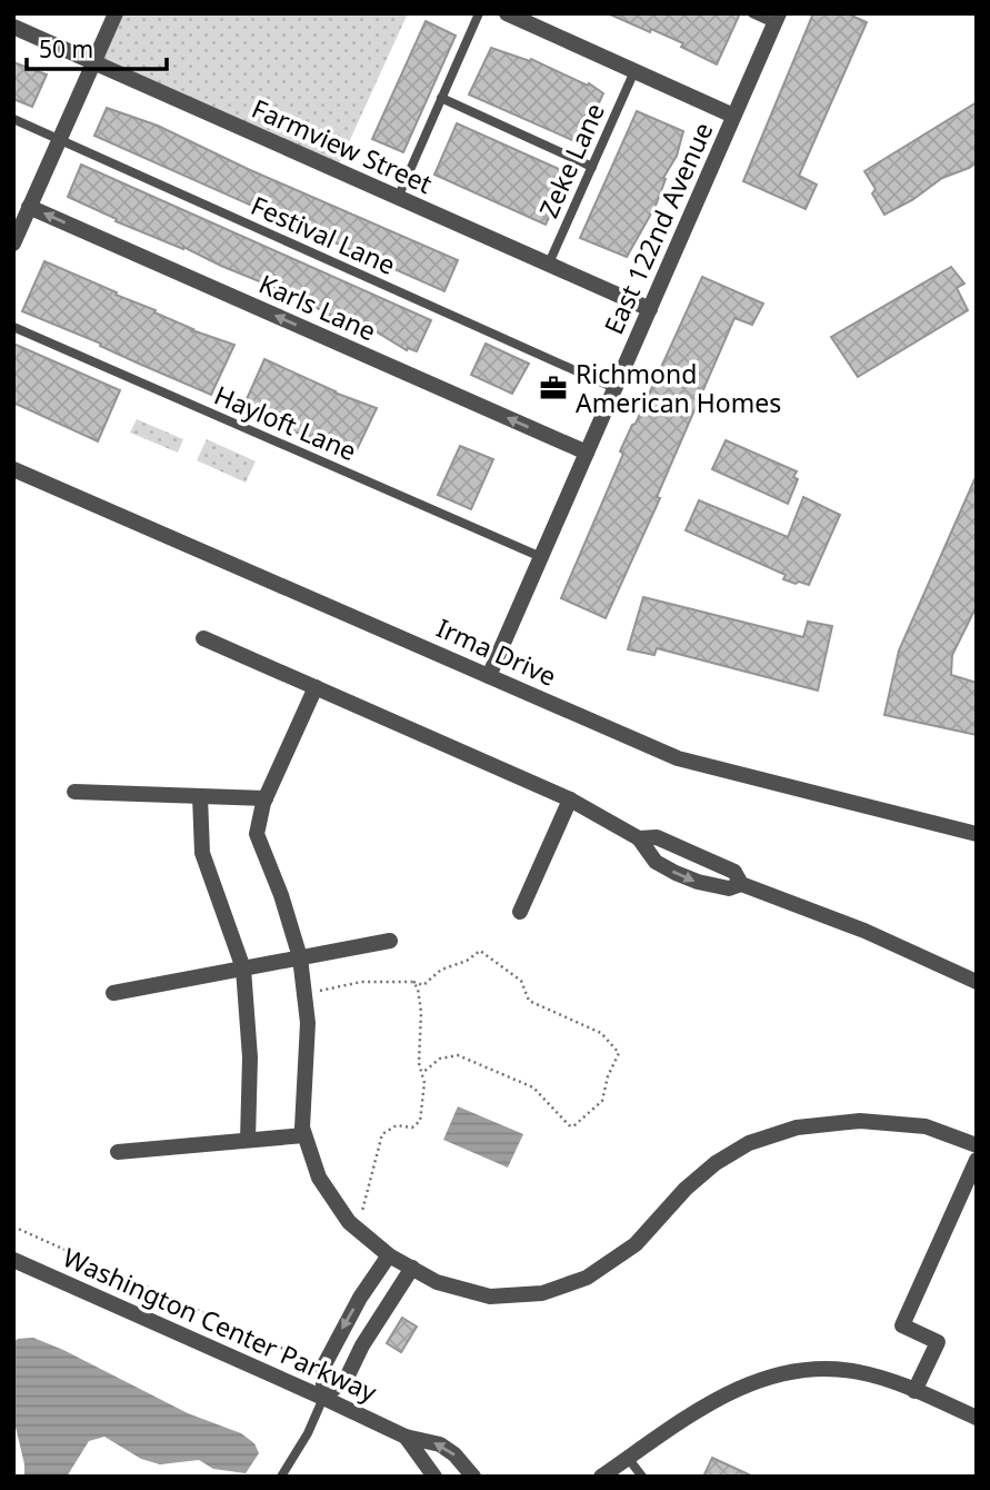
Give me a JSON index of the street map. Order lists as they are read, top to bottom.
{
  "streets": {
    "street": [
      "Farmview Street",
      "East 122nd Avenue",
      "Karls Lane",
      "Irma Drive",
      "Washington Center Parkway"
    ],
    "lane": ["Zeke Lane", "Festival Lane", "Hayloft Lane"]
  },
  "crossings": [
    ["Farmview Street", "Zeke Lane"],
    ["Farmview Street", "East 122nd Avenue"],
    ["East 122nd Avenue", "Festival Lane"],
    ["East 122nd Avenue", "Karls Lane"],
    ["East 122nd Avenue", "Hayloft Lane"],
    ["East 122nd Avenue", "Irma Drive"]
  ],
  "one_way": ["Karls Lane"],
  "places": {
    "office": ["Richmond American Homes"]
  },
  "scale_bar": "50 m"
}
